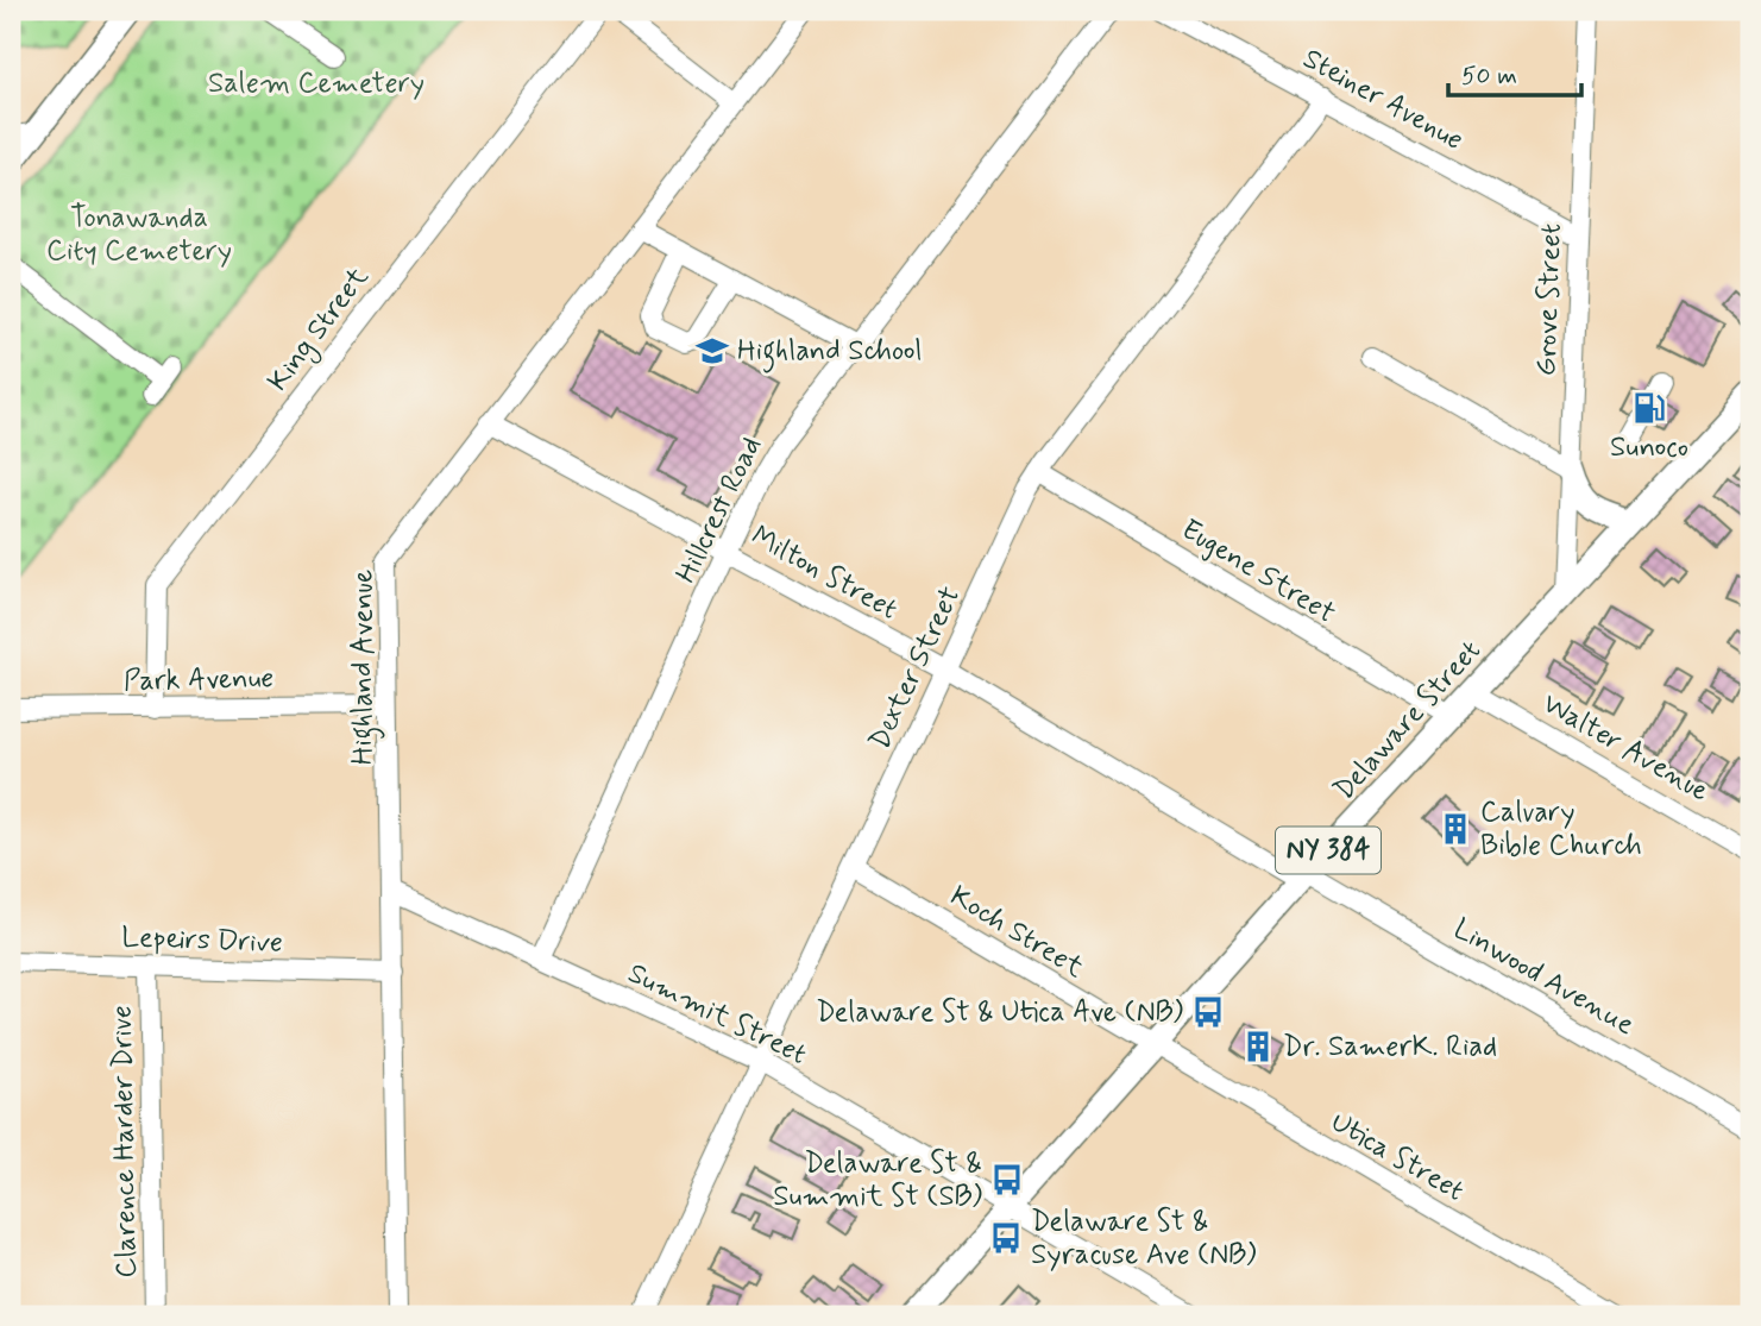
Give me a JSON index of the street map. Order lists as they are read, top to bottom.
{
  "streets": {
    "main road": ["Delaware Street", "NY 384"],
    "street": [
      "Steiner Avenue",
      "Grove Street",
      "King Street",
      "Hillcrest Road",
      "Eugene Street",
      "Milton Street",
      "Highland Avenue",
      "Dexter Street",
      "Park Avenue",
      "Walter Avenue",
      "Koch Street",
      "Lepeirs Drive",
      "Linwood Avenue",
      "Summit Street",
      "Clarence Harder Drive",
      "Utica Street"
    ]
  },
  "crossings": [
    ["Steiner Avenue", "Grove Street"],
    ["Steiner Avenue", "Dexter Street"],
    ["Grove Street", "Delaware Street"],
    ["King Street", "Park Avenue"],
    ["Hillcrest Road", "Milton Street"],
    ["Hillcrest Road", "Summit Street"],
    ["Eugene Street", "Dexter Street"],
    ["Eugene Street", "Delaware Street"],
    ["Milton Street", "Highland Avenue"],
    ["Milton Street", "Dexter Street"],
    ["Milton Street", "Delaware Street"],
    ["Milton Street", "Linwood Avenue"],
    ["Highland Avenue", "Park Avenue"],
    ["Highland Avenue", "Lepeirs Drive"],
    ["Highland Avenue", "Summit Street"],
    ["Dexter Street", "Koch Street"],
    ["Dexter Street", "Summit Street"],
    ["Delaware Street", "Walter Avenue"],
    ["Delaware Street", "Koch Street"],
    ["Delaware Street", "Linwood Avenue"],
    ["Delaware Street", "Summit Street"],
    ["Delaware Street", "Utica Street"],
    ["Koch Street", "Utica Street"],
    ["Lepeirs Drive", "Clarence Harder Drive"]
  ],
  "parks": ["Salem Cemetery", "Tonawanda City Cemetery"],
  "places": {
    "school or university": ["Highland School"],
    "fuel station": ["Sunoco"],
    "building": ["Calvary Bible Church", "Dr. SamerK. Riad"],
    "bus stop": ["Delaware St & Utica Ave (NB)", "Delaware St & Summit St (SB)", "Delaware St & Syracuse Ave (NB)"]
  },
  "scale_bar": "50 m"
}
